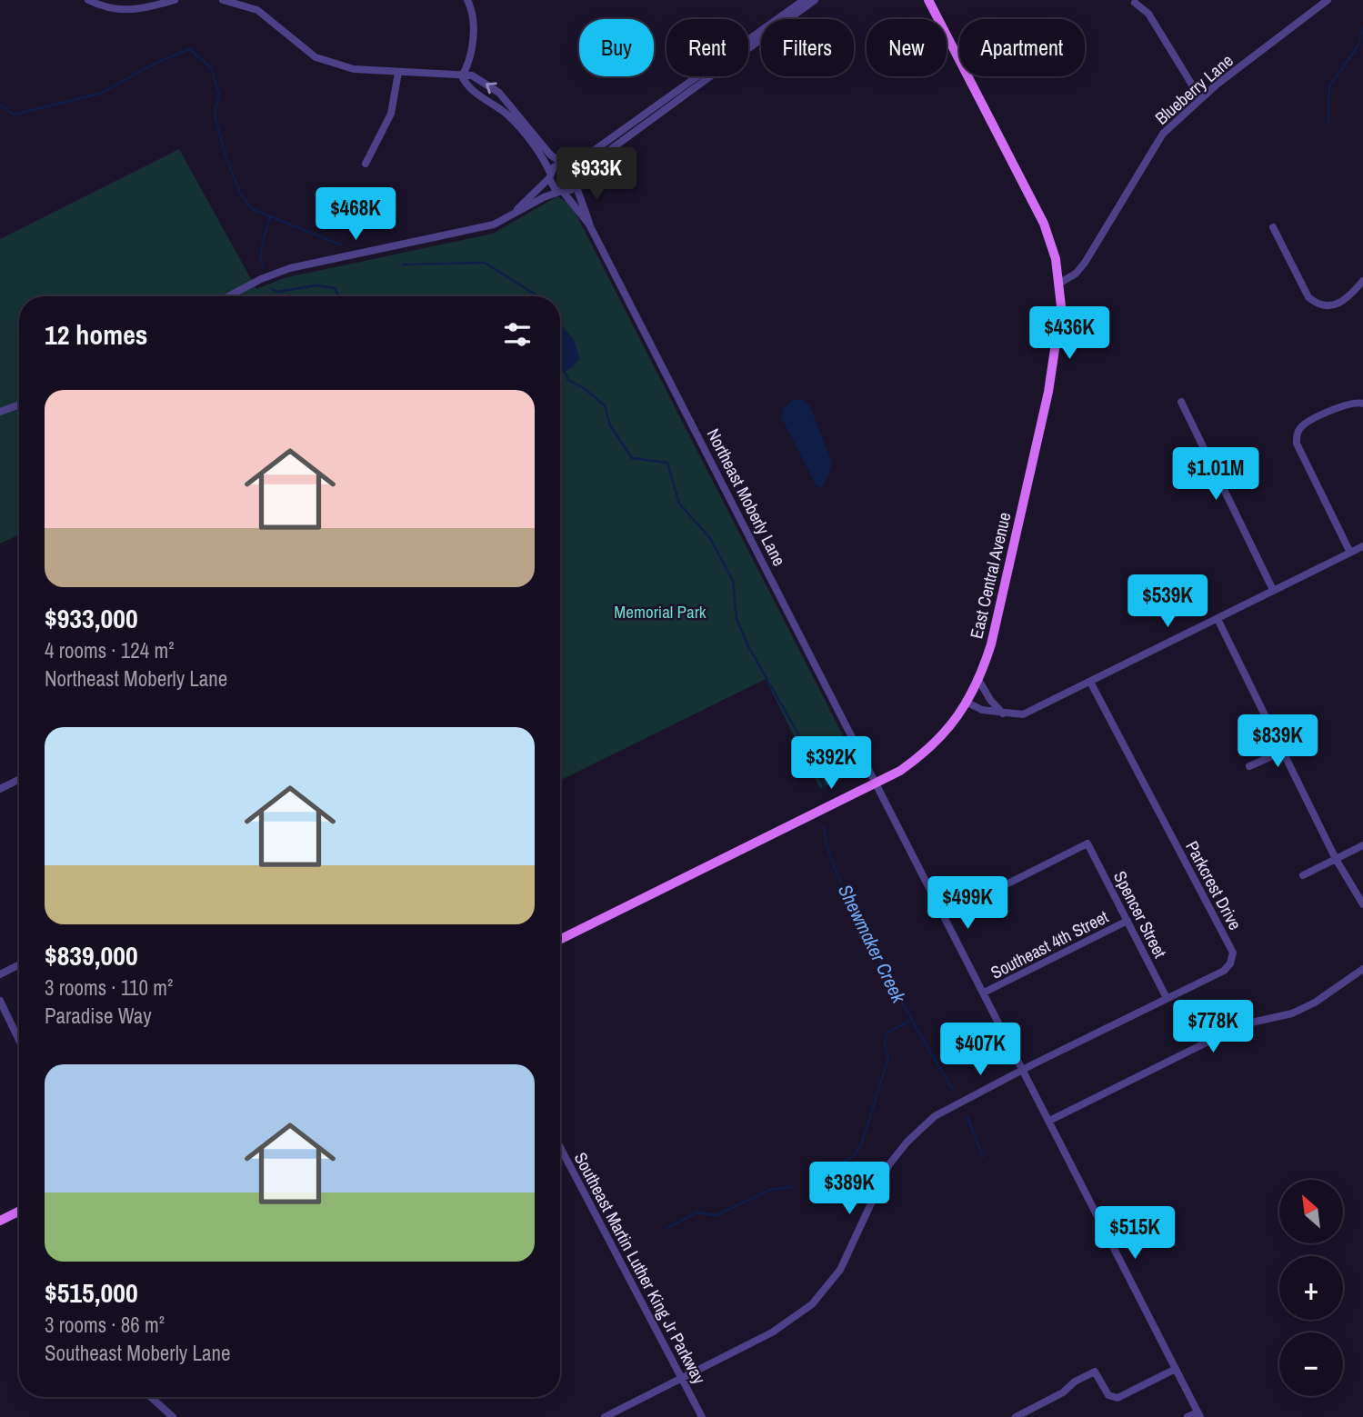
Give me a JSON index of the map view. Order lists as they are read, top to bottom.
{
  "streets": {
    "main road": ["East Central Avenue"],
    "street": [
      "Blueberry Lane",
      "Northeast Moberly Lane",
      "Parkcrest Drive",
      "Spencer Street",
      "Southeast 4th Street",
      "Southeast Martin Luther King Jr Parkway"
    ]
  },
  "crossings": [
    ["Blueberry Lane", "East Central Avenue"],
    ["Northeast Moberly Lane", "East Central Avenue"],
    ["Northeast Moberly Lane", "Parkcrest Drive"],
    ["Northeast Moberly Lane", "Spencer Street"],
    ["Northeast Moberly Lane", "Southeast 4th Street"],
    ["Parkcrest Drive", "Spencer Street"],
    ["Parkcrest Drive", "Southeast Martin Luther King Jr Parkway"],
    ["Spencer Street", "Southeast 4th Street"]
  ],
  "water": ["Shewmaker Creek"],
  "parks": ["Memorial Park"],
  "north": "top left",
  "page": {
    "chip": [
      "Buy",
      "Rent",
      "Filters",
      "New",
      "Apartment"
    ],
    "price": [
      "$933K",
      "$468K",
      "$436K",
      "$1.01M",
      "$539K",
      "$839K",
      "$392K",
      "$499K",
      "$778K",
      "$407K",
      "$389K",
      "$515K"
    ],
    "heading": "12 homes",
    "list": [
      {
        "name": "$933,000",
        "note": "4 rooms · 124 m² · Northeast Moberly Lane"
      },
      {
        "name": "$839,000",
        "note": "3 rooms · 110 m² · Paradise Way"
      },
      {
        "name": "$515,000",
        "note": "3 rooms · 86 m² · Southeast Moberly Lane"
      }
    ],
    "map_buttons": ["+", "−"]
  }
}
